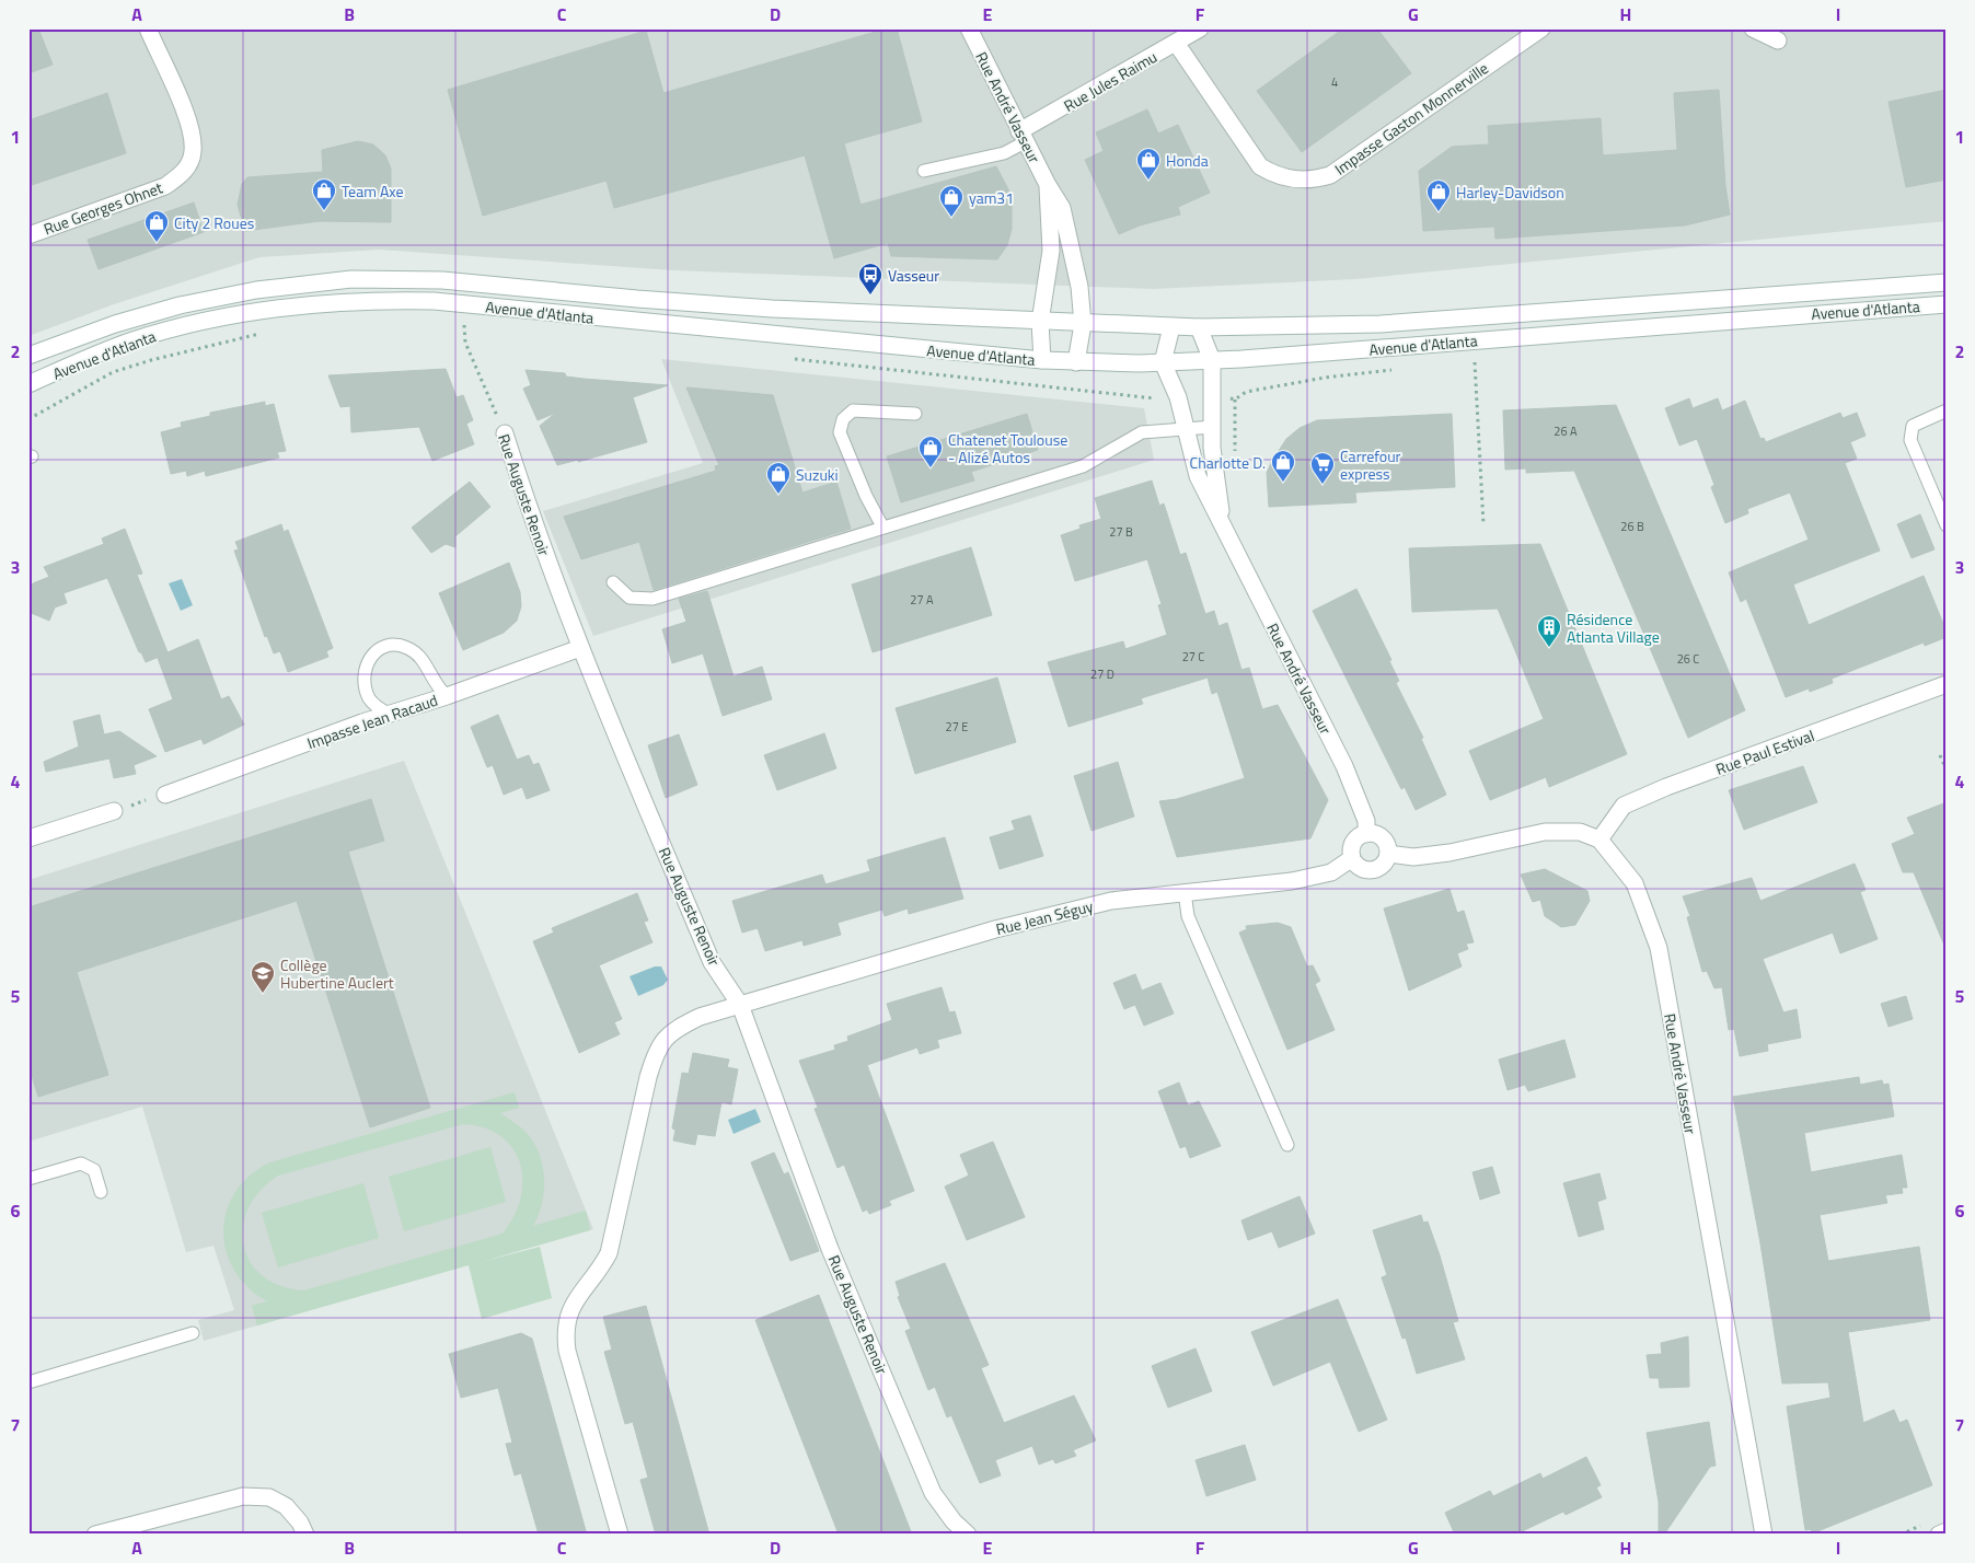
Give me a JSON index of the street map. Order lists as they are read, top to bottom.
{
  "streets": {
    "street": [
      "Rue Jules Raimu",
      "Rue André Vasseur",
      "Impasse Gaston Monnerville",
      "Rue Georges Ohnet",
      "Avenue d'Atlanta",
      "Rue Auguste Renoir",
      "Impasse Jean Racaud",
      "Rue Paul Estival",
      "Rue Jean Séguy"
    ]
  },
  "crossings": [
    ["Rue Jules Raimu", "Rue André Vasseur"],
    ["Rue Jules Raimu", "Impasse Gaston Monnerville"],
    ["Rue André Vasseur", "Avenue d'Atlanta"],
    ["Rue André Vasseur", "Rue Paul Estival"],
    ["Rue André Vasseur", "Rue Jean Séguy"],
    ["Avenue d'Atlanta", "Rue Auguste Renoir"],
    ["Rue Auguste Renoir", "Impasse Jean Racaud"],
    ["Rue Auguste Renoir", "Rue Jean Séguy"]
  ],
  "places": {
    "shop": [
      "Honda",
      "Team Axe",
      "Harley-Davidson",
      "yam31",
      "City 2 Roues",
      "Chatenet Toulouse - Alizé Autos",
      "Charlotte D.",
      "Suzuki"
    ],
    "bus stop": ["Vasseur"],
    "supermarket": ["Carrefour express"],
    "building": ["Résidence Atlanta Village"],
    "school or university": ["Collège Hubertine Auclert"]
  },
  "house_numbers": [
    "4",
    "26 A",
    "26 B",
    "27 B",
    "27 A",
    "27 C",
    "26 C",
    "27 D",
    "27 E"
  ],
  "grid": {
    "columns": [
      "A",
      "B",
      "C",
      "D",
      "E",
      "F",
      "G",
      "H",
      "I"
    ],
    "rows": [
      "1",
      "2",
      "3",
      "4",
      "5",
      "6",
      "7"
    ]
  }
}
